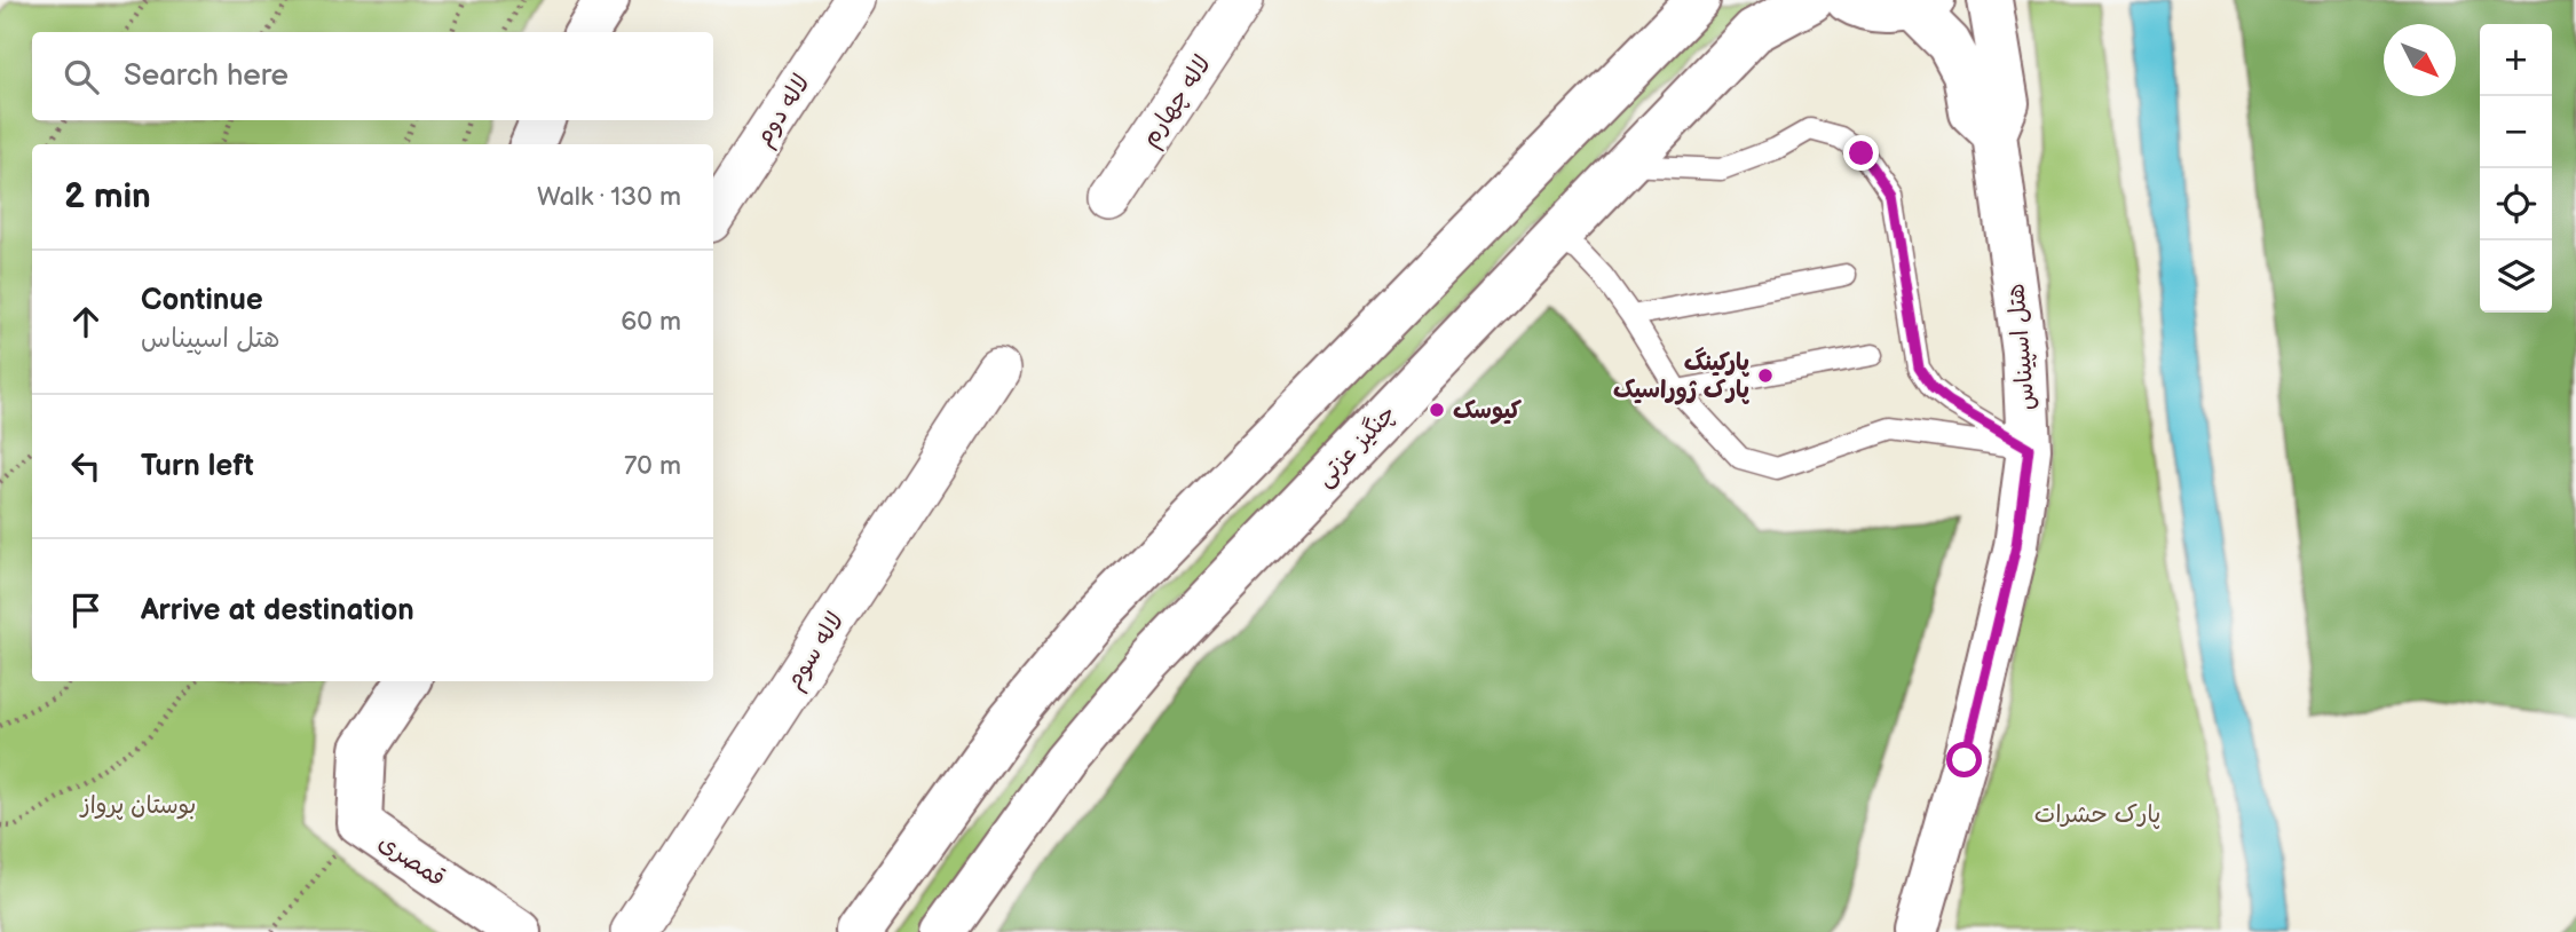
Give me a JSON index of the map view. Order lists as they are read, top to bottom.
{
  "streets": {
    "street": [
      "لاله چهارم",
      "لاله دوم",
      "هتل اسپیناس",
      "چنگیز عزتی",
      "لاله سوم",
      "قمصری"
    ]
  },
  "parks": ["بوستان پرواز", "پارک حشرات"],
  "places": ["پارکینگ پارک ژوراسیک", "کیوسک"],
  "north": "bottom right",
  "page": {
    "map_buttons": ["+", "−"],
    "search": "Search here",
    "heading": ["2 min", "Walk · 130 m"],
    "list": [
      ["Continue", "هتل اسپیناس", "60 m"],
      ["Turn left", "70 m"],
      "Arrive at destination"
    ]
  }
}
